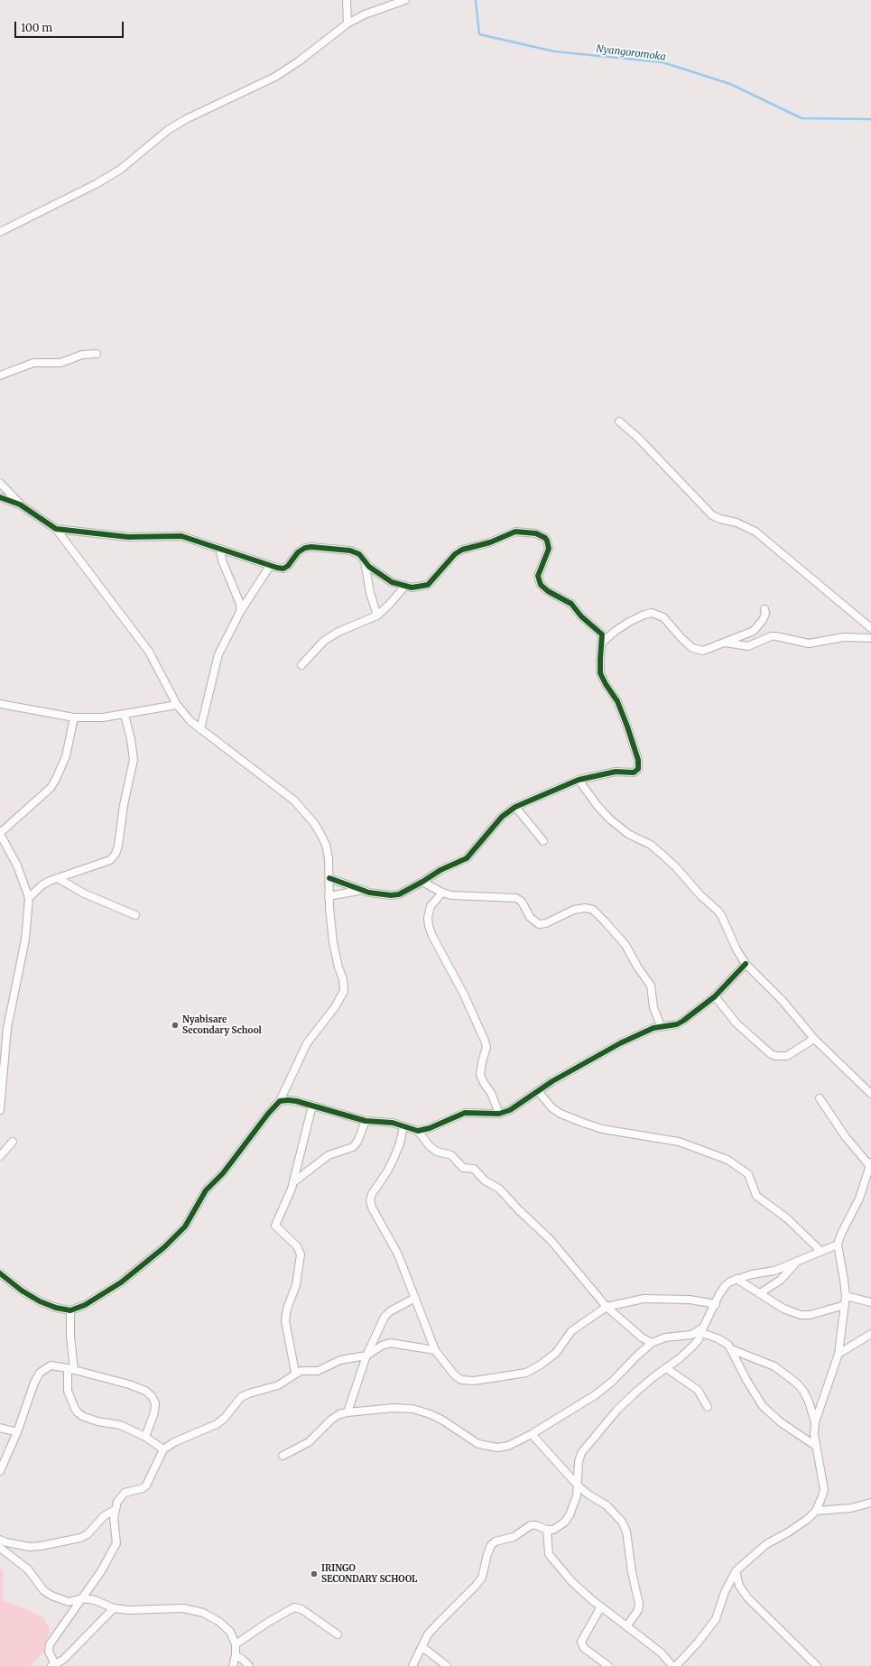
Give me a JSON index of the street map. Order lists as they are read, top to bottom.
{
  "water": ["Nyangoromoka"],
  "places": ["Nyabisare Secondary School", "IRINGO SECONDARY SCHOOL"],
  "scale_bar": "100 m"
}
